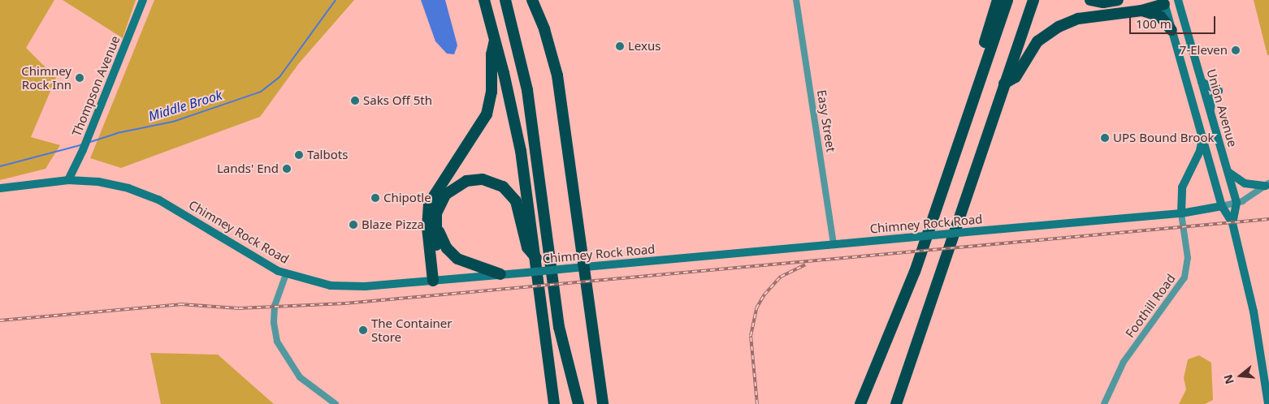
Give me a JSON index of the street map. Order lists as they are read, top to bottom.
{
  "streets": {
    "street": [
      "Thompson Avenue",
      "Union Avenue",
      "Easy Street",
      "Chimney Rock Road",
      "Foothill Road"
    ]
  },
  "crossings": [
    ["Thompson Avenue", "Chimney Rock Road"],
    ["Union Avenue", "Chimney Rock Road"],
    ["Easy Street", "Chimney Rock Road"],
    ["Chimney Rock Road", "Foothill Road"]
  ],
  "water": ["Middle Brook"],
  "places": [
    "Lexus",
    "7-Eleven",
    "Chimney Rock Inn",
    "Saks Off 5th",
    "UPS Bound Brook",
    "Talbots",
    "Lands' End",
    "Chipotle",
    "Blaze Pizza",
    "The Container Store"
  ],
  "scale_bar": "100 m",
  "north": "left"
}
